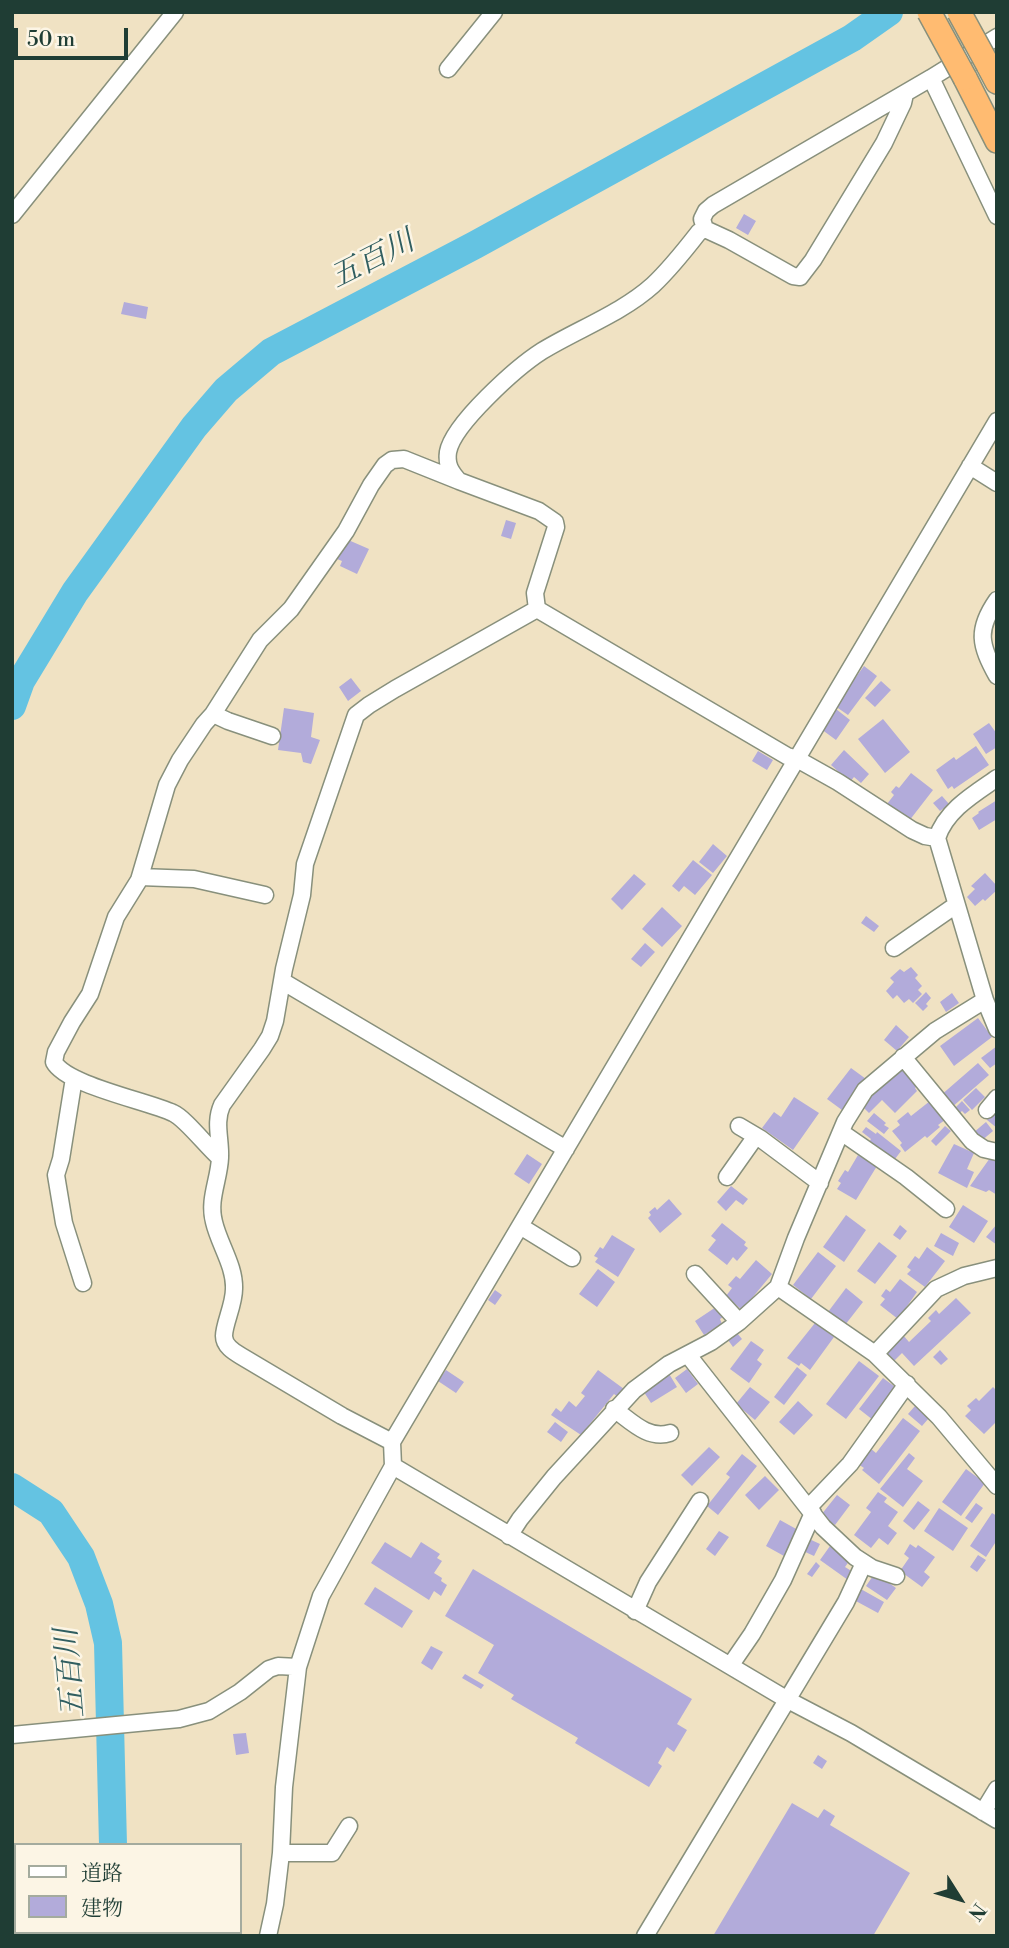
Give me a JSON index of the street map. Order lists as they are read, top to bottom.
{
  "water": ["五百川"],
  "legend": ["道路", "建物"],
  "scale_bar": "50 m",
  "north": "bottom right"
}
